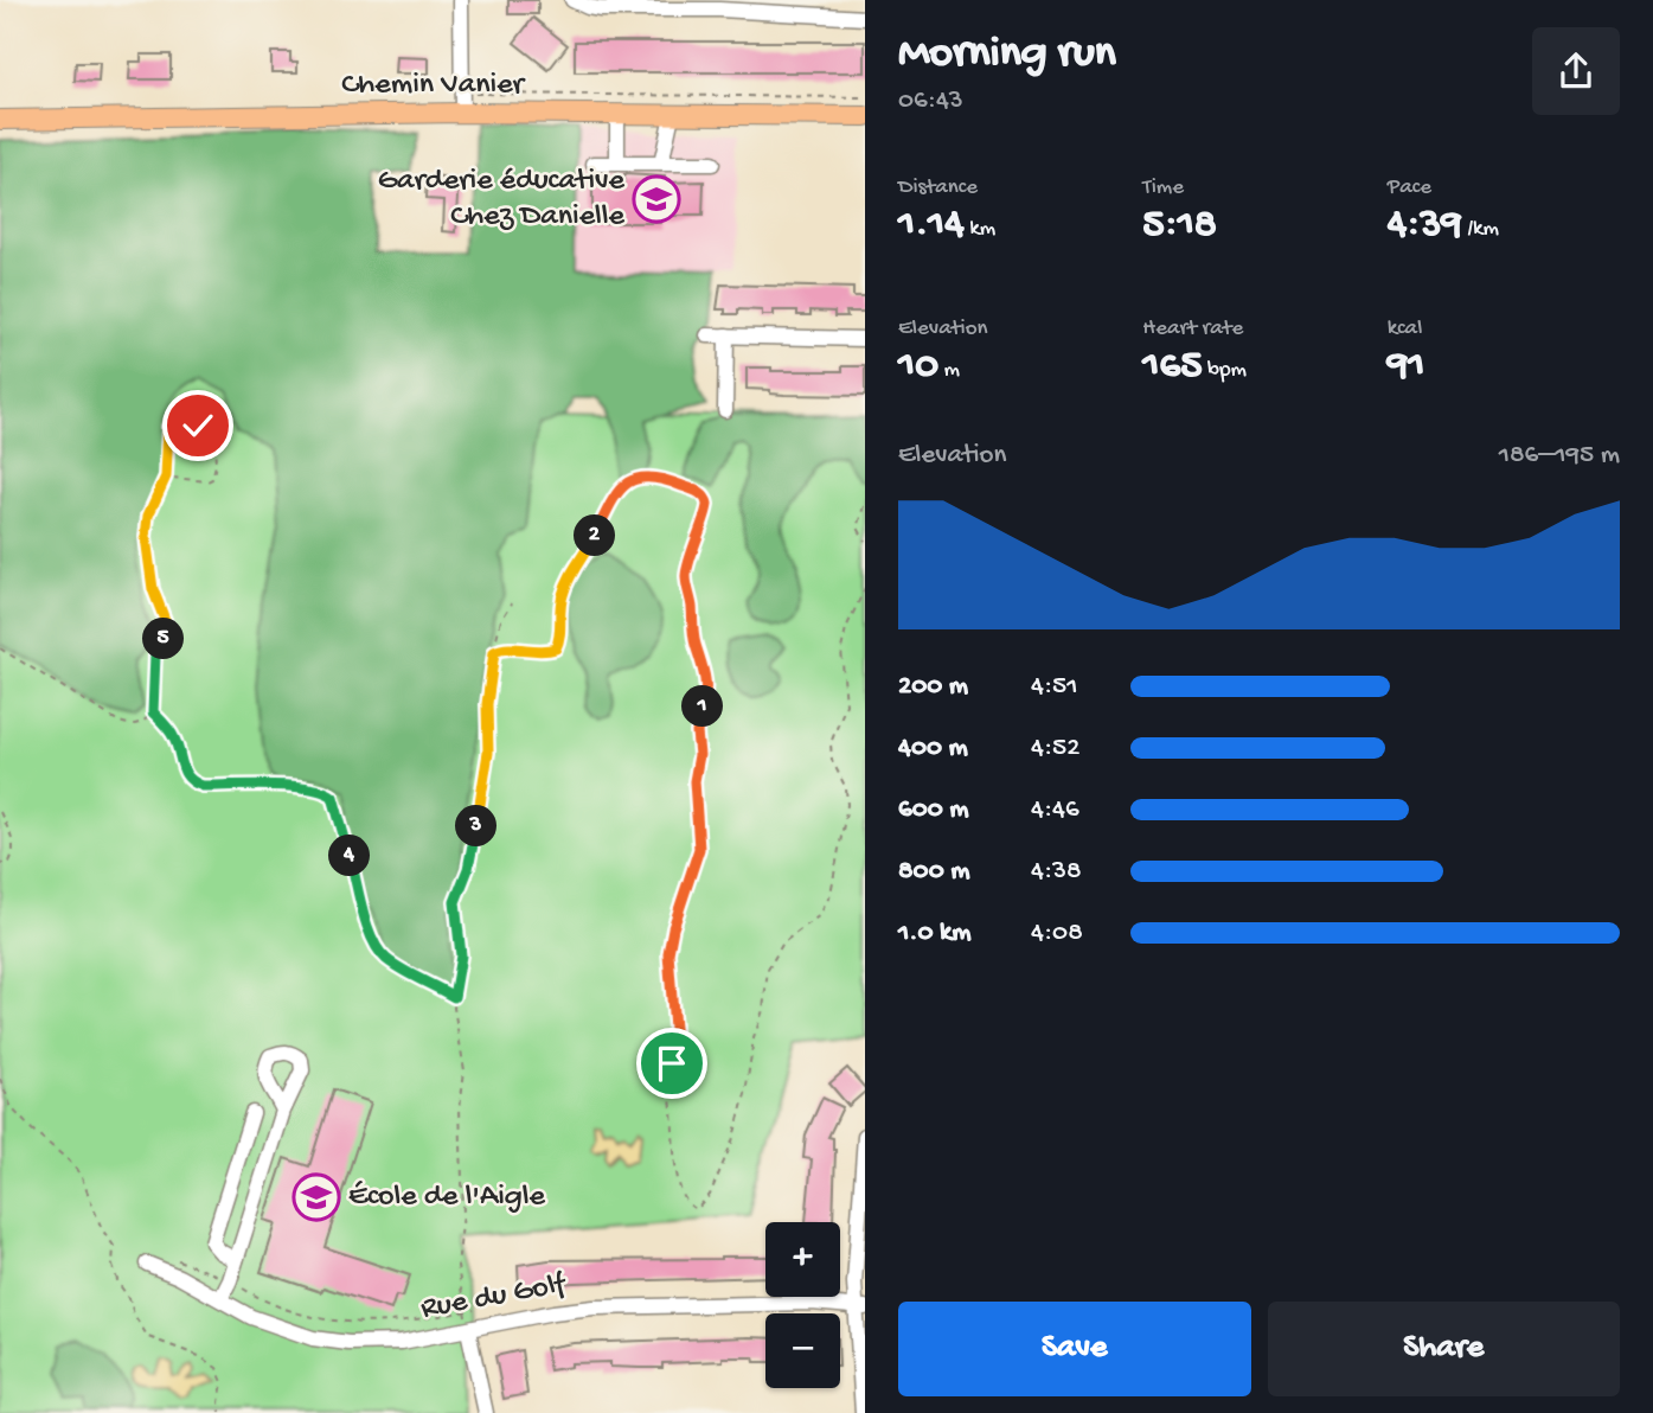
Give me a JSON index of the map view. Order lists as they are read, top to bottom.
{
  "streets": {
    "main road": ["Chemin Vanier"],
    "street": ["Rue du Golf"]
  },
  "places": {
    "school or university": ["Garderie éducative Chez Danielle", "École de l'Aigle"]
  },
  "page": {
    "heading": ["Morning run", "06:43"],
    "stats": [
      ["Distance", "1.14 km"],
      ["Time", "5:18"],
      ["Pace", "4:39 /km"],
      ["Elevation", "10 m"],
      ["Heart rate", "165 bpm"],
      ["kcal", "91"]
    ],
    "chart": ["Elevation", "186–195 m"],
    "pins": [
      "2",
      "5",
      "1",
      "3",
      "4"
    ],
    "list": [
      {
        "name": "200 m",
        "note": "4:51"
      },
      {
        "name": "400 m",
        "note": "4:52"
      },
      {
        "name": "600 m",
        "note": "4:46"
      },
      {
        "name": "800 m",
        "note": "4:38"
      },
      {
        "name": "1.0 km",
        "note": "4:08"
      }
    ],
    "map_buttons": ["+", "−"],
    "buttons": ["Save", "Share"]
  }
}
